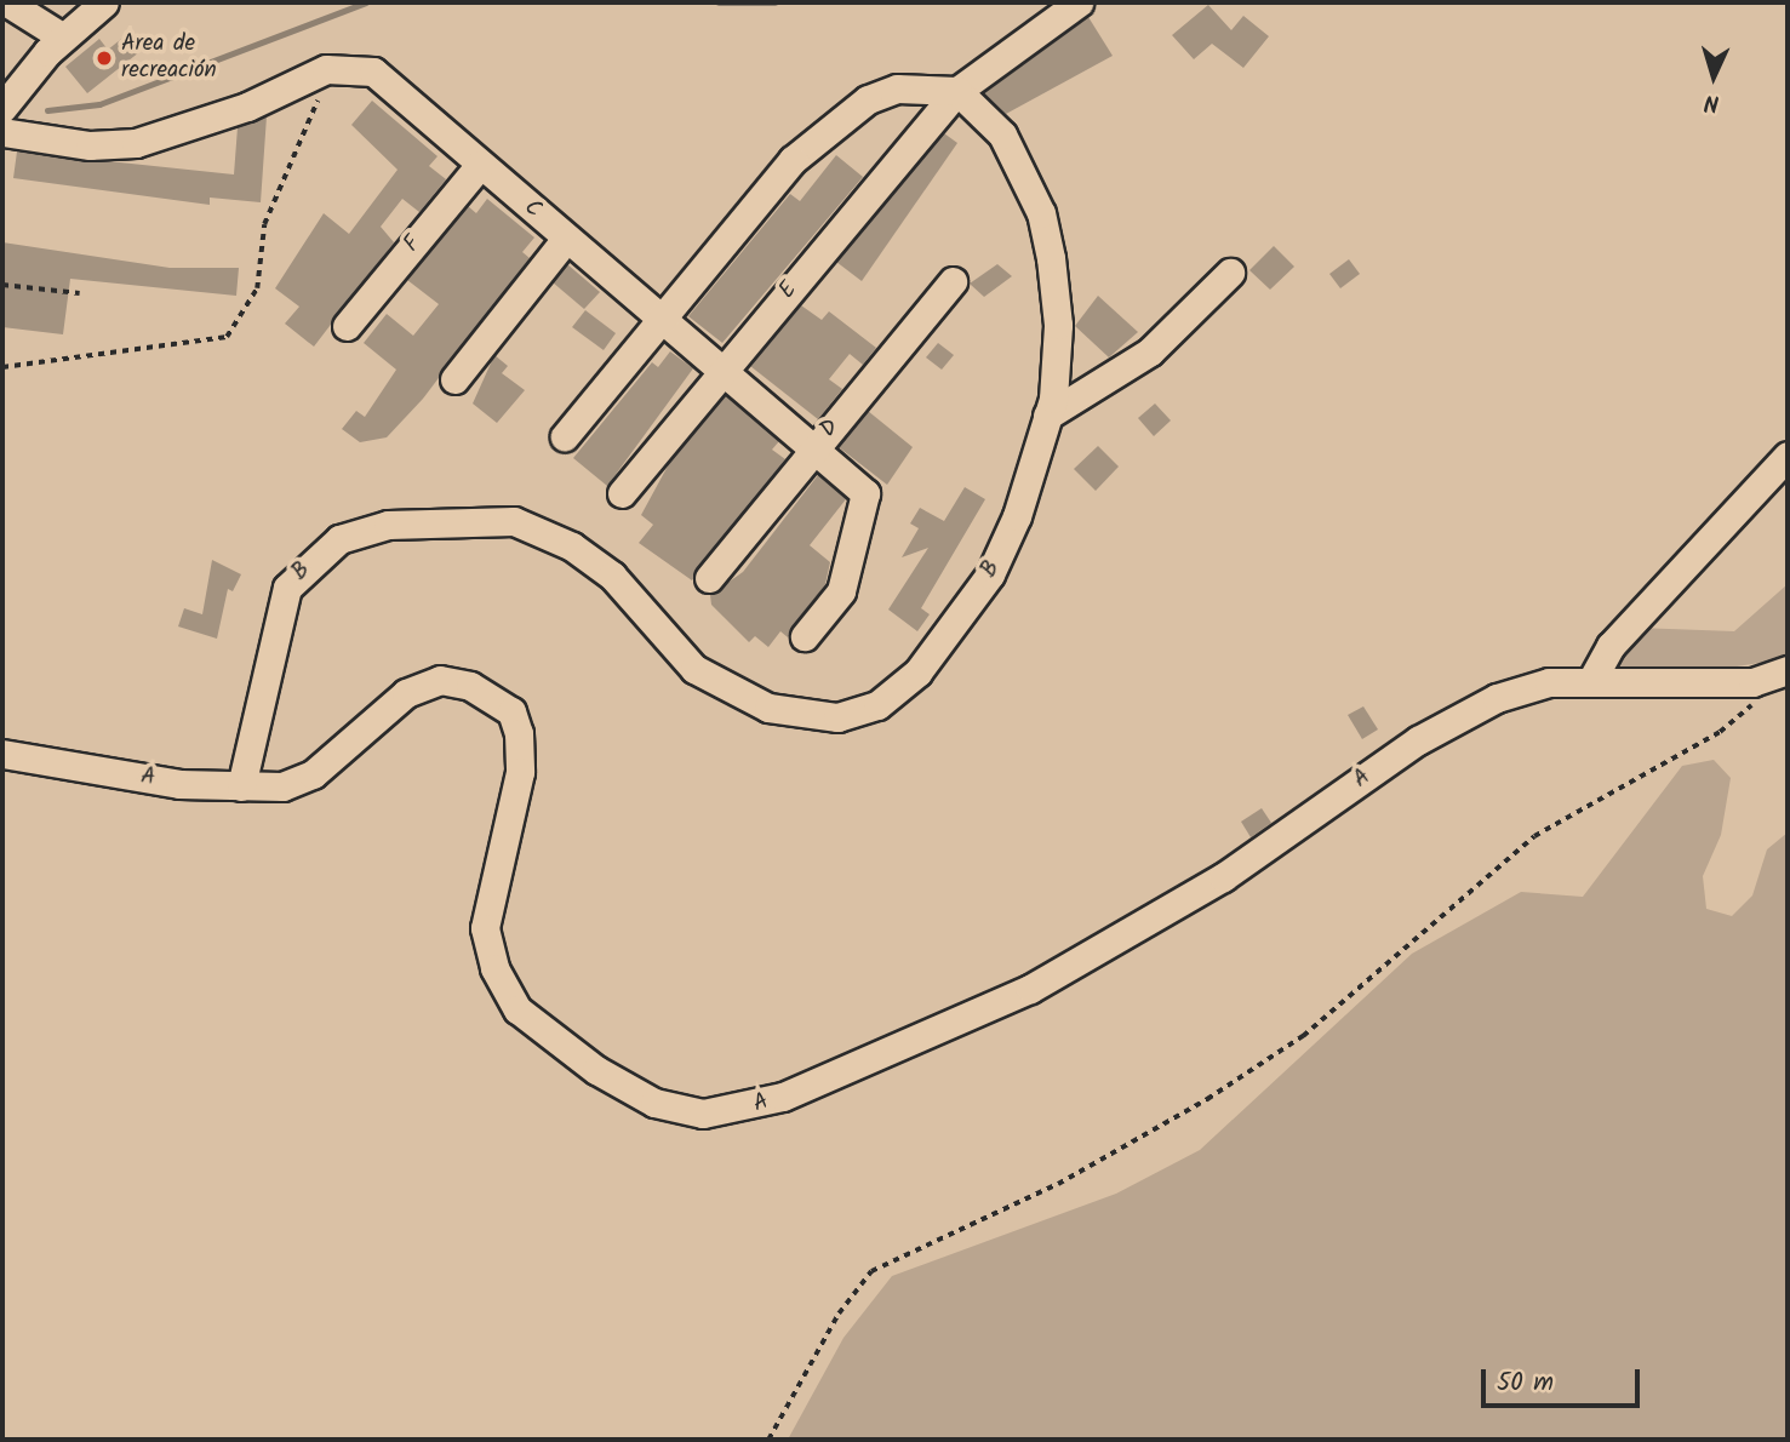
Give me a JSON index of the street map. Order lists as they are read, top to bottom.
{
  "streets": {
    "street": [
      "C",
      "F",
      "E",
      "D",
      "B",
      "A"
    ]
  },
  "crossings": [
    ["C", "F"],
    ["C", "E"],
    ["C", "D"],
    ["E", "B"],
    ["B", "A"]
  ],
  "places": ["Area de recreación"],
  "scale_bar": "50 m",
  "north": "bottom"
}
